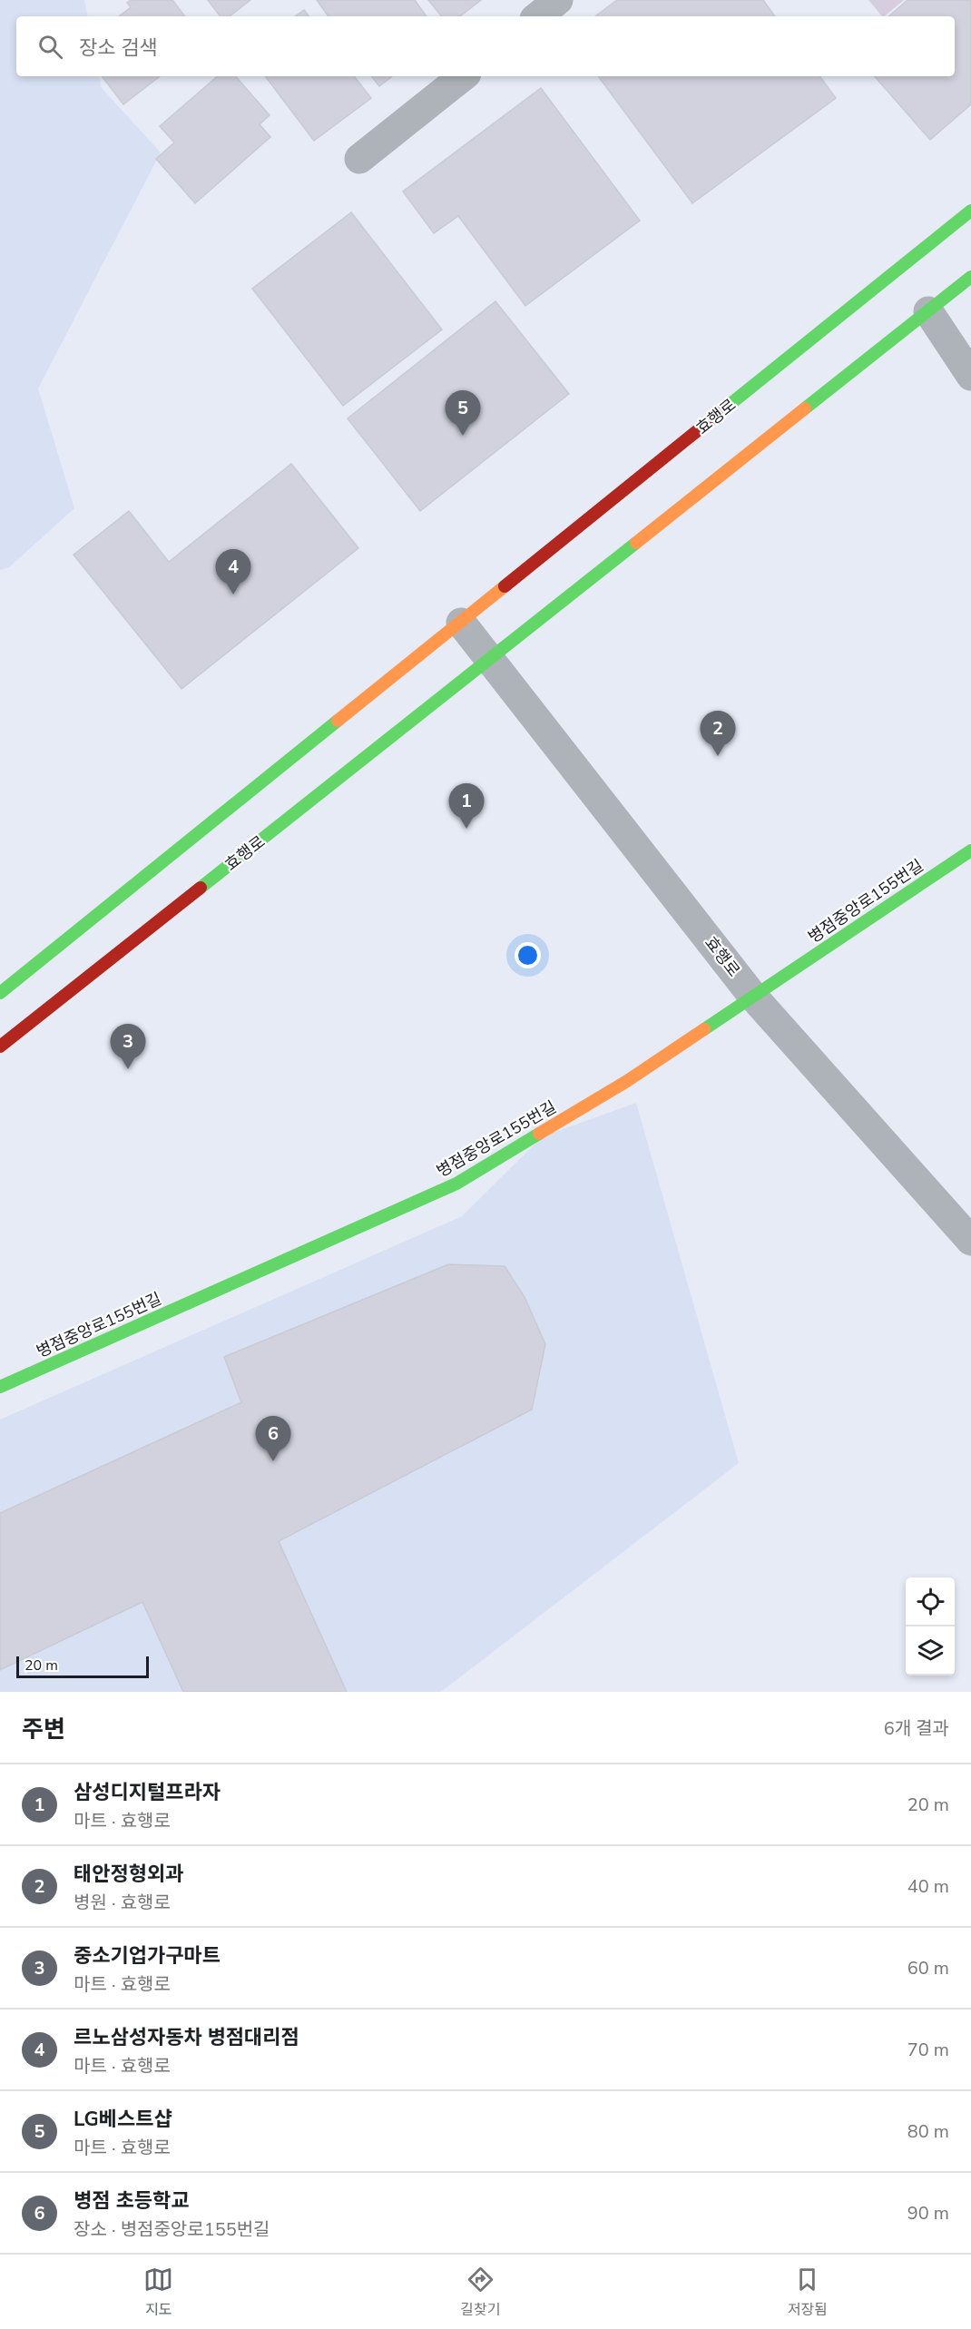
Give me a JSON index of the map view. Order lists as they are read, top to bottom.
{
  "streets": {
    "main road": ["효행로", "병점중앙로155번길"]
  },
  "crossings": [
    ["효행로", "병점중앙로155번길"]
  ],
  "scale_bar": "20 m",
  "page": {
    "search": "장소 검색",
    "pins": [
      "5",
      "4",
      "2",
      "1",
      "3",
      "6"
    ],
    "scale": "20 m",
    "heading": ["주변", "6개 결과"],
    "list": [
      {
        "mark": "1",
        "name": "삼성디지털프라자",
        "note": "마트 · 효행로",
        "value": "20 m"
      },
      {
        "mark": "2",
        "name": "태안정형외과",
        "note": "병원 · 효행로",
        "value": "40 m"
      },
      {
        "mark": "3",
        "name": "중소기업가구마트",
        "note": "마트 · 효행로",
        "value": "60 m"
      },
      {
        "mark": "4",
        "name": "르노삼성자동차 병점대리점",
        "note": "마트 · 효행로",
        "value": "70 m"
      },
      {
        "mark": "5",
        "name": "LG베스트샵",
        "note": "마트 · 효행로",
        "value": "80 m"
      },
      {
        "mark": "6",
        "name": "병점 초등학교",
        "note": "장소 · 병점중앙로155번길",
        "value": "90 m"
      }
    ],
    "nav": ["지도", "길찾기", "저장됨"]
  }
}
